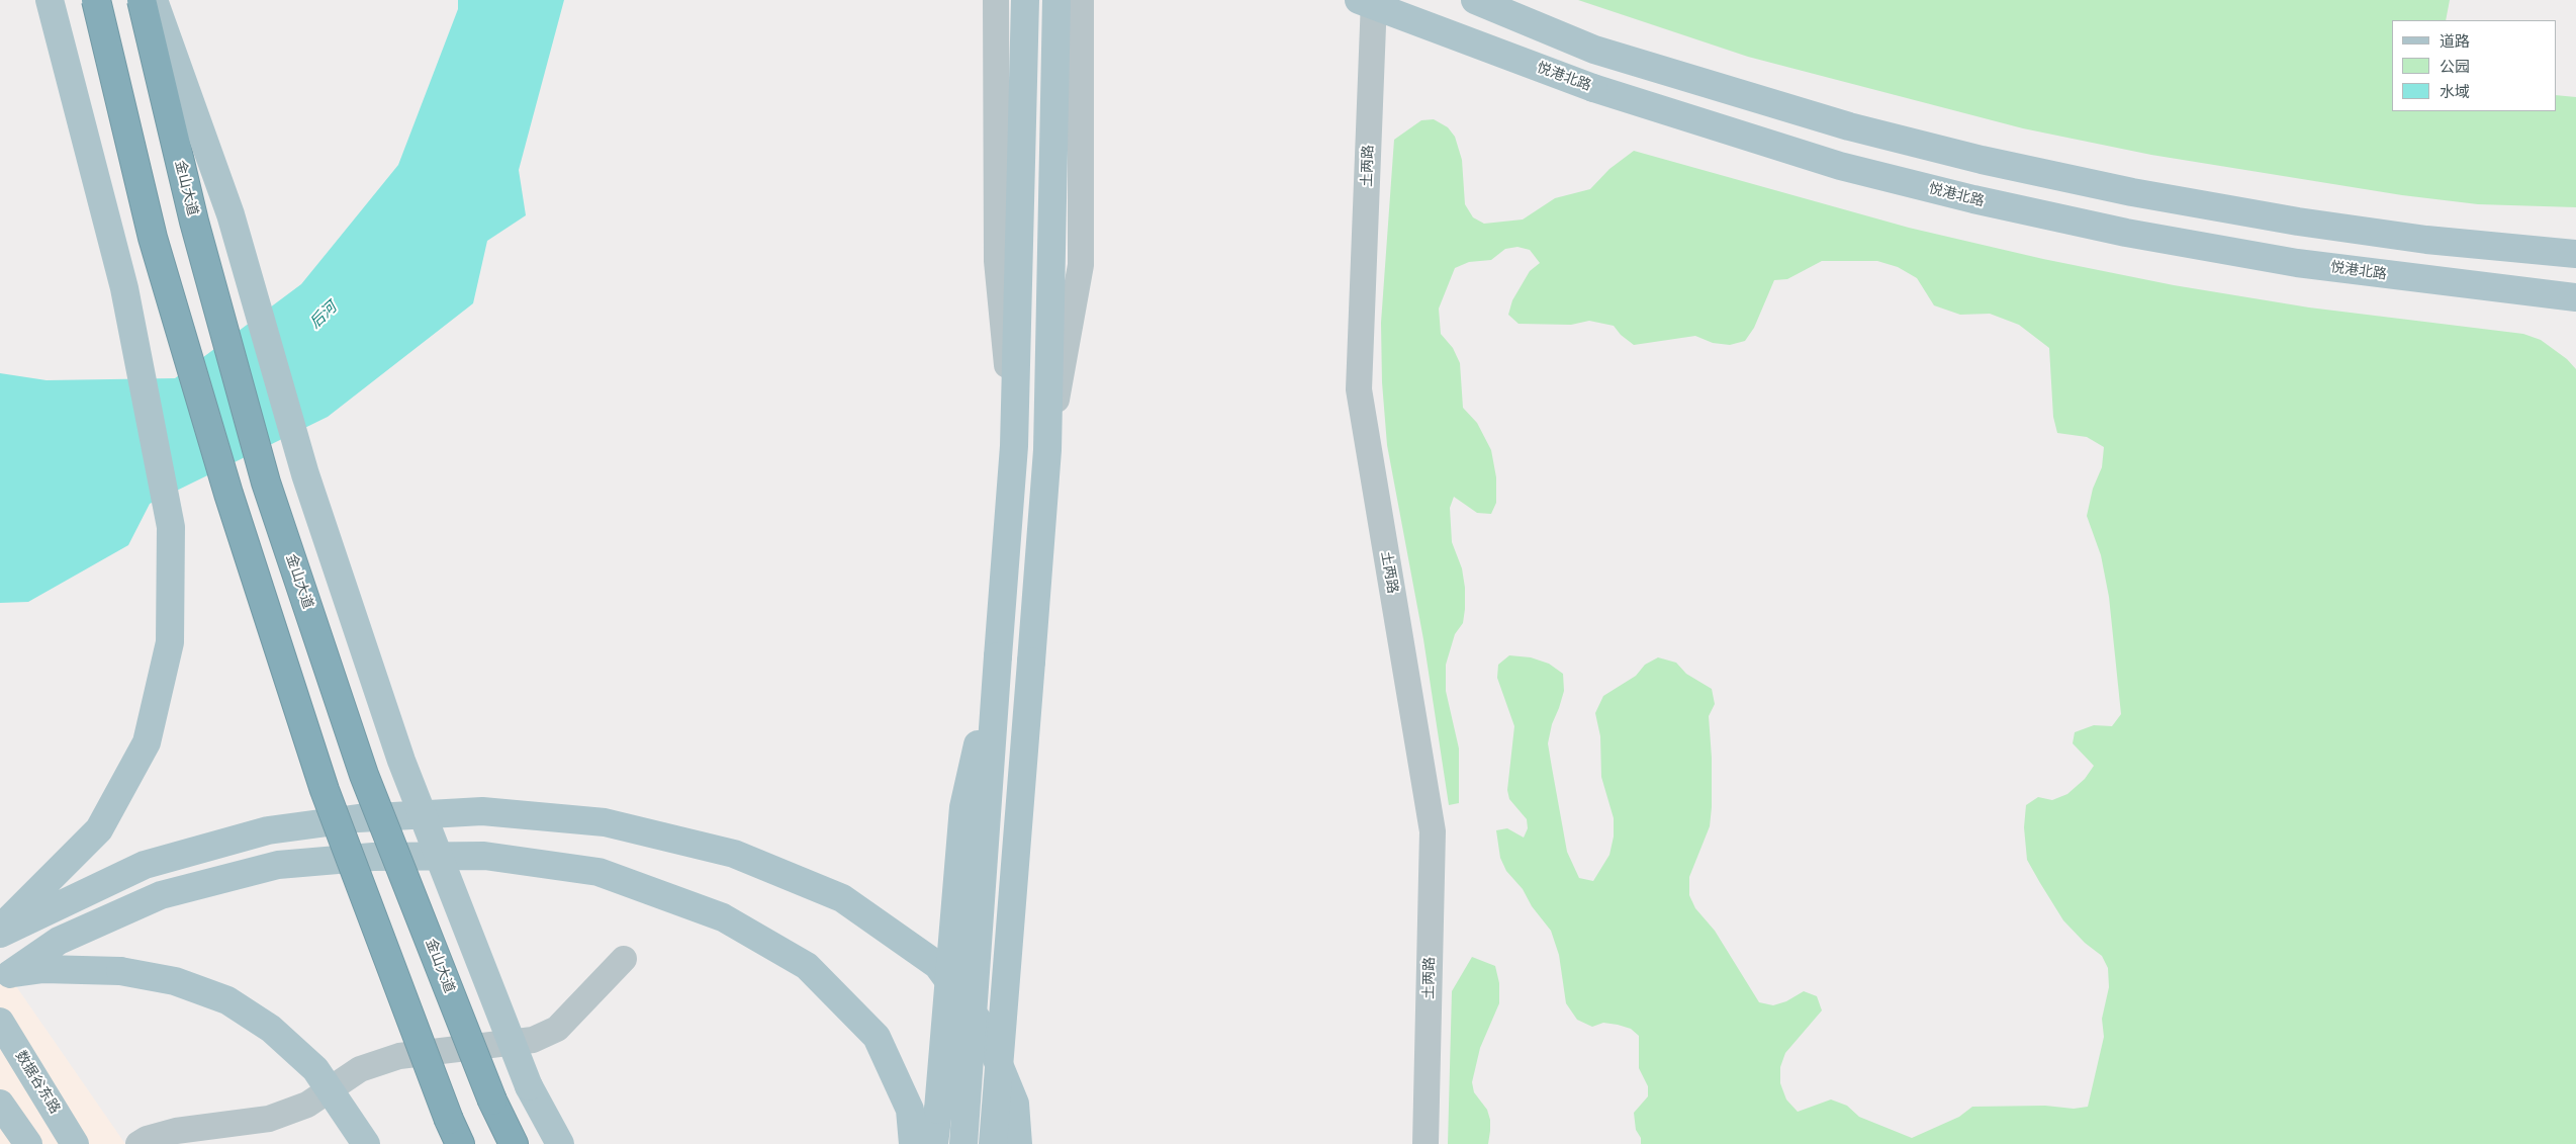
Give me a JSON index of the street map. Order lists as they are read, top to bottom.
{
  "streets": {
    "highway": ["金山大道"],
    "main road": ["悦港北路", "数据谷东路"],
    "street": ["土两路"]
  },
  "water": ["后河"],
  "legend": ["道路", "公园", "水域"]
}
